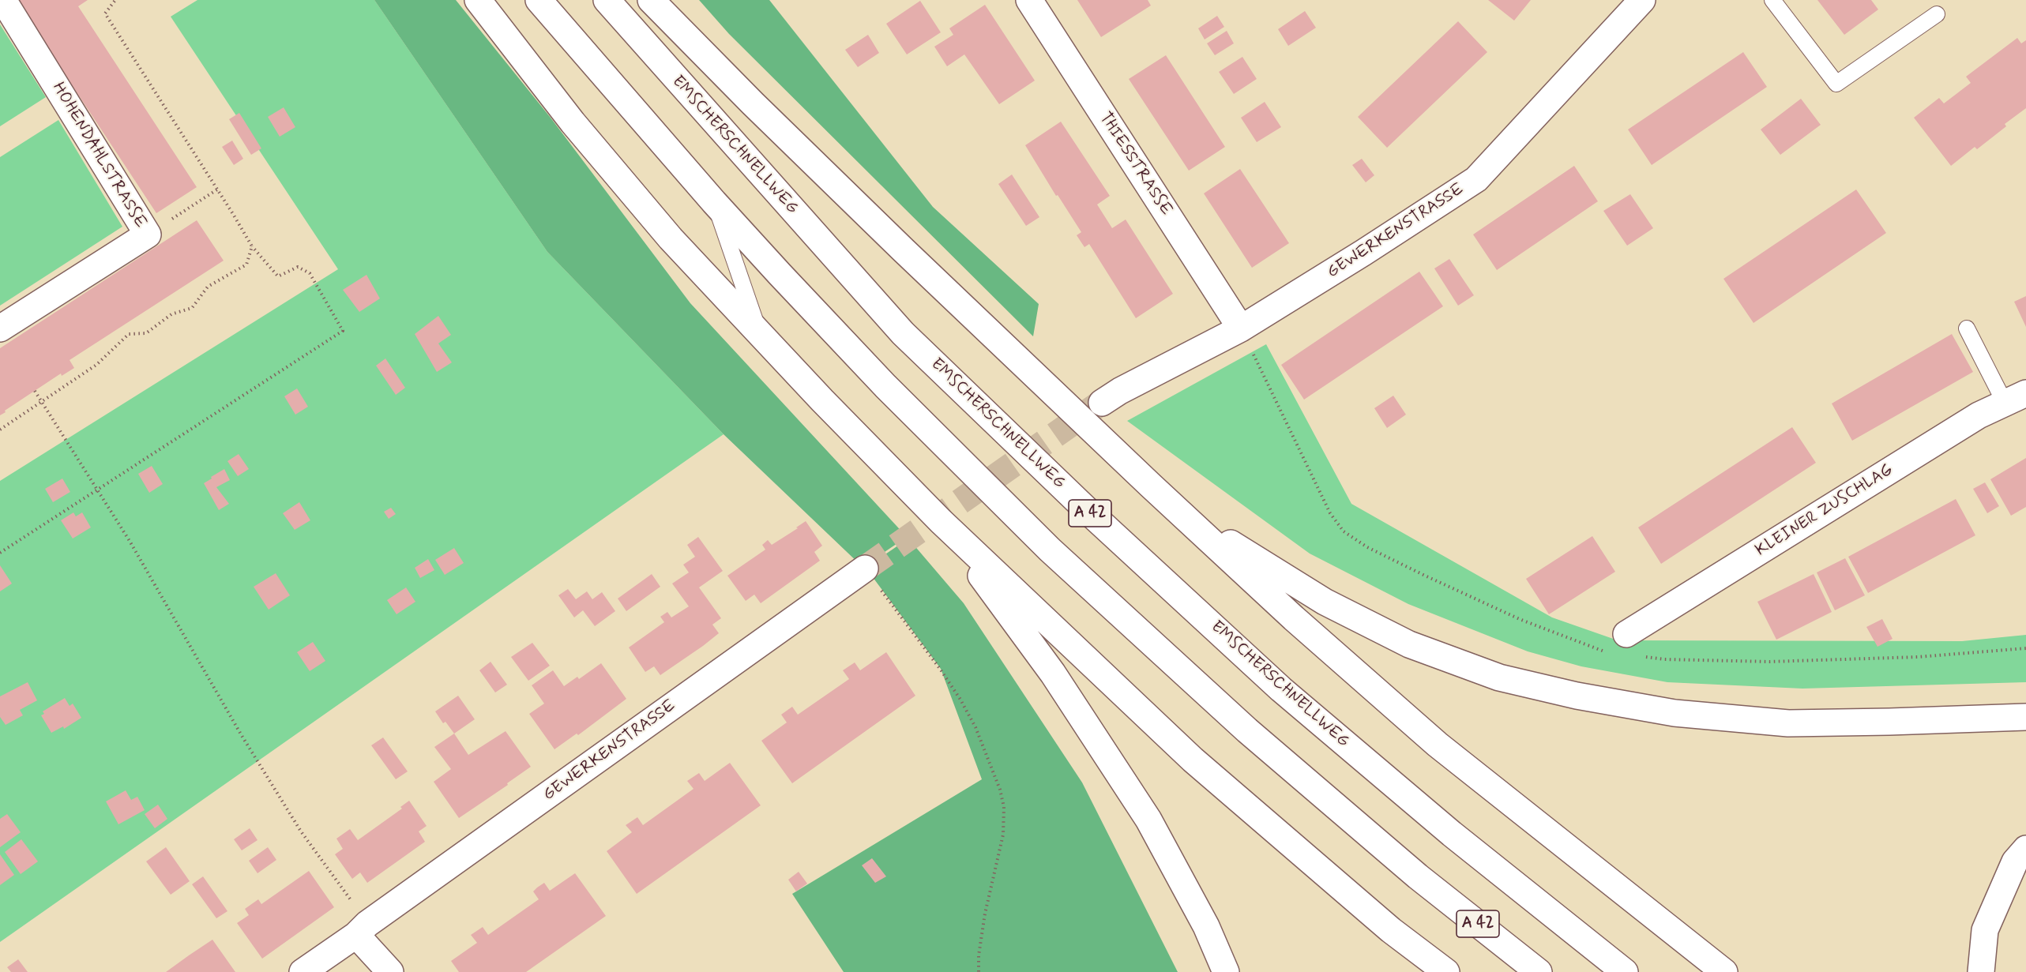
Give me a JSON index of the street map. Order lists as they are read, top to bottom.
{
  "streets": {
    "main road": [
      "EMSCHERSCHNELLWEG",
      "HOHENDAHLSTRASSE",
      "THIESSTRASSE",
      "GEWERKENSTRASSE",
      "KLEINER ZUSCHLAG",
      "A 42"
    ]
  },
  "crossings": [
    ["THIESSTRASSE", "GEWERKENSTRASSE"]
  ]
}
